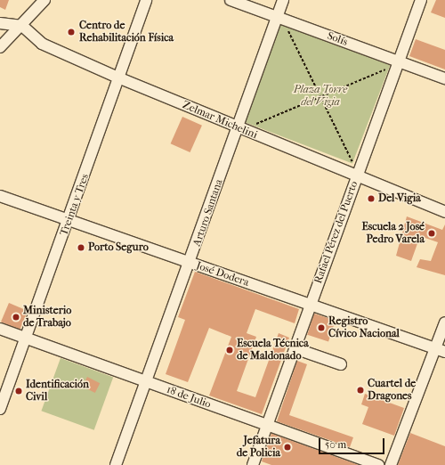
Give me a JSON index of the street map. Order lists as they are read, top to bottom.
{
  "streets": {
    "street": [
      "Solís",
      "Zelmar Michelini",
      "Treinta y Tres",
      "Arturo Santana",
      "Rafael Pérez del Puerto",
      "José Dodera",
      "18 de Julio"
    ]
  },
  "crossings": [
    ["Solís", "Arturo Santana"],
    ["Solís", "Rafael Pérez del Puerto"],
    ["Zelmar Michelini", "Treinta y Tres"],
    ["Zelmar Michelini", "Arturo Santana"],
    ["Zelmar Michelini", "Rafael Pérez del Puerto"],
    ["Treinta y Tres", "José Dodera"],
    ["Treinta y Tres", "18 de Julio"],
    ["Arturo Santana", "José Dodera"],
    ["Arturo Santana", "18 de Julio"],
    ["Rafael Pérez del Puerto", "José Dodera"],
    ["Rafael Pérez del Puerto", "18 de Julio"]
  ],
  "parks": ["Plaza Torre del Vigia"],
  "places": [
    "Centro de Rehabilitación Física",
    "Del Vigia",
    "Escuela 2 José Pedro Varela",
    "Porto Seguro",
    "Ministerio de Trabajo",
    "Registro Cívico Nacional",
    "Escuela Técnica de Maldonado",
    "Cuartel de Dragones",
    "Identificación Civil",
    "Jefatura de Policia"
  ],
  "scale_bar": "50 m"
}
